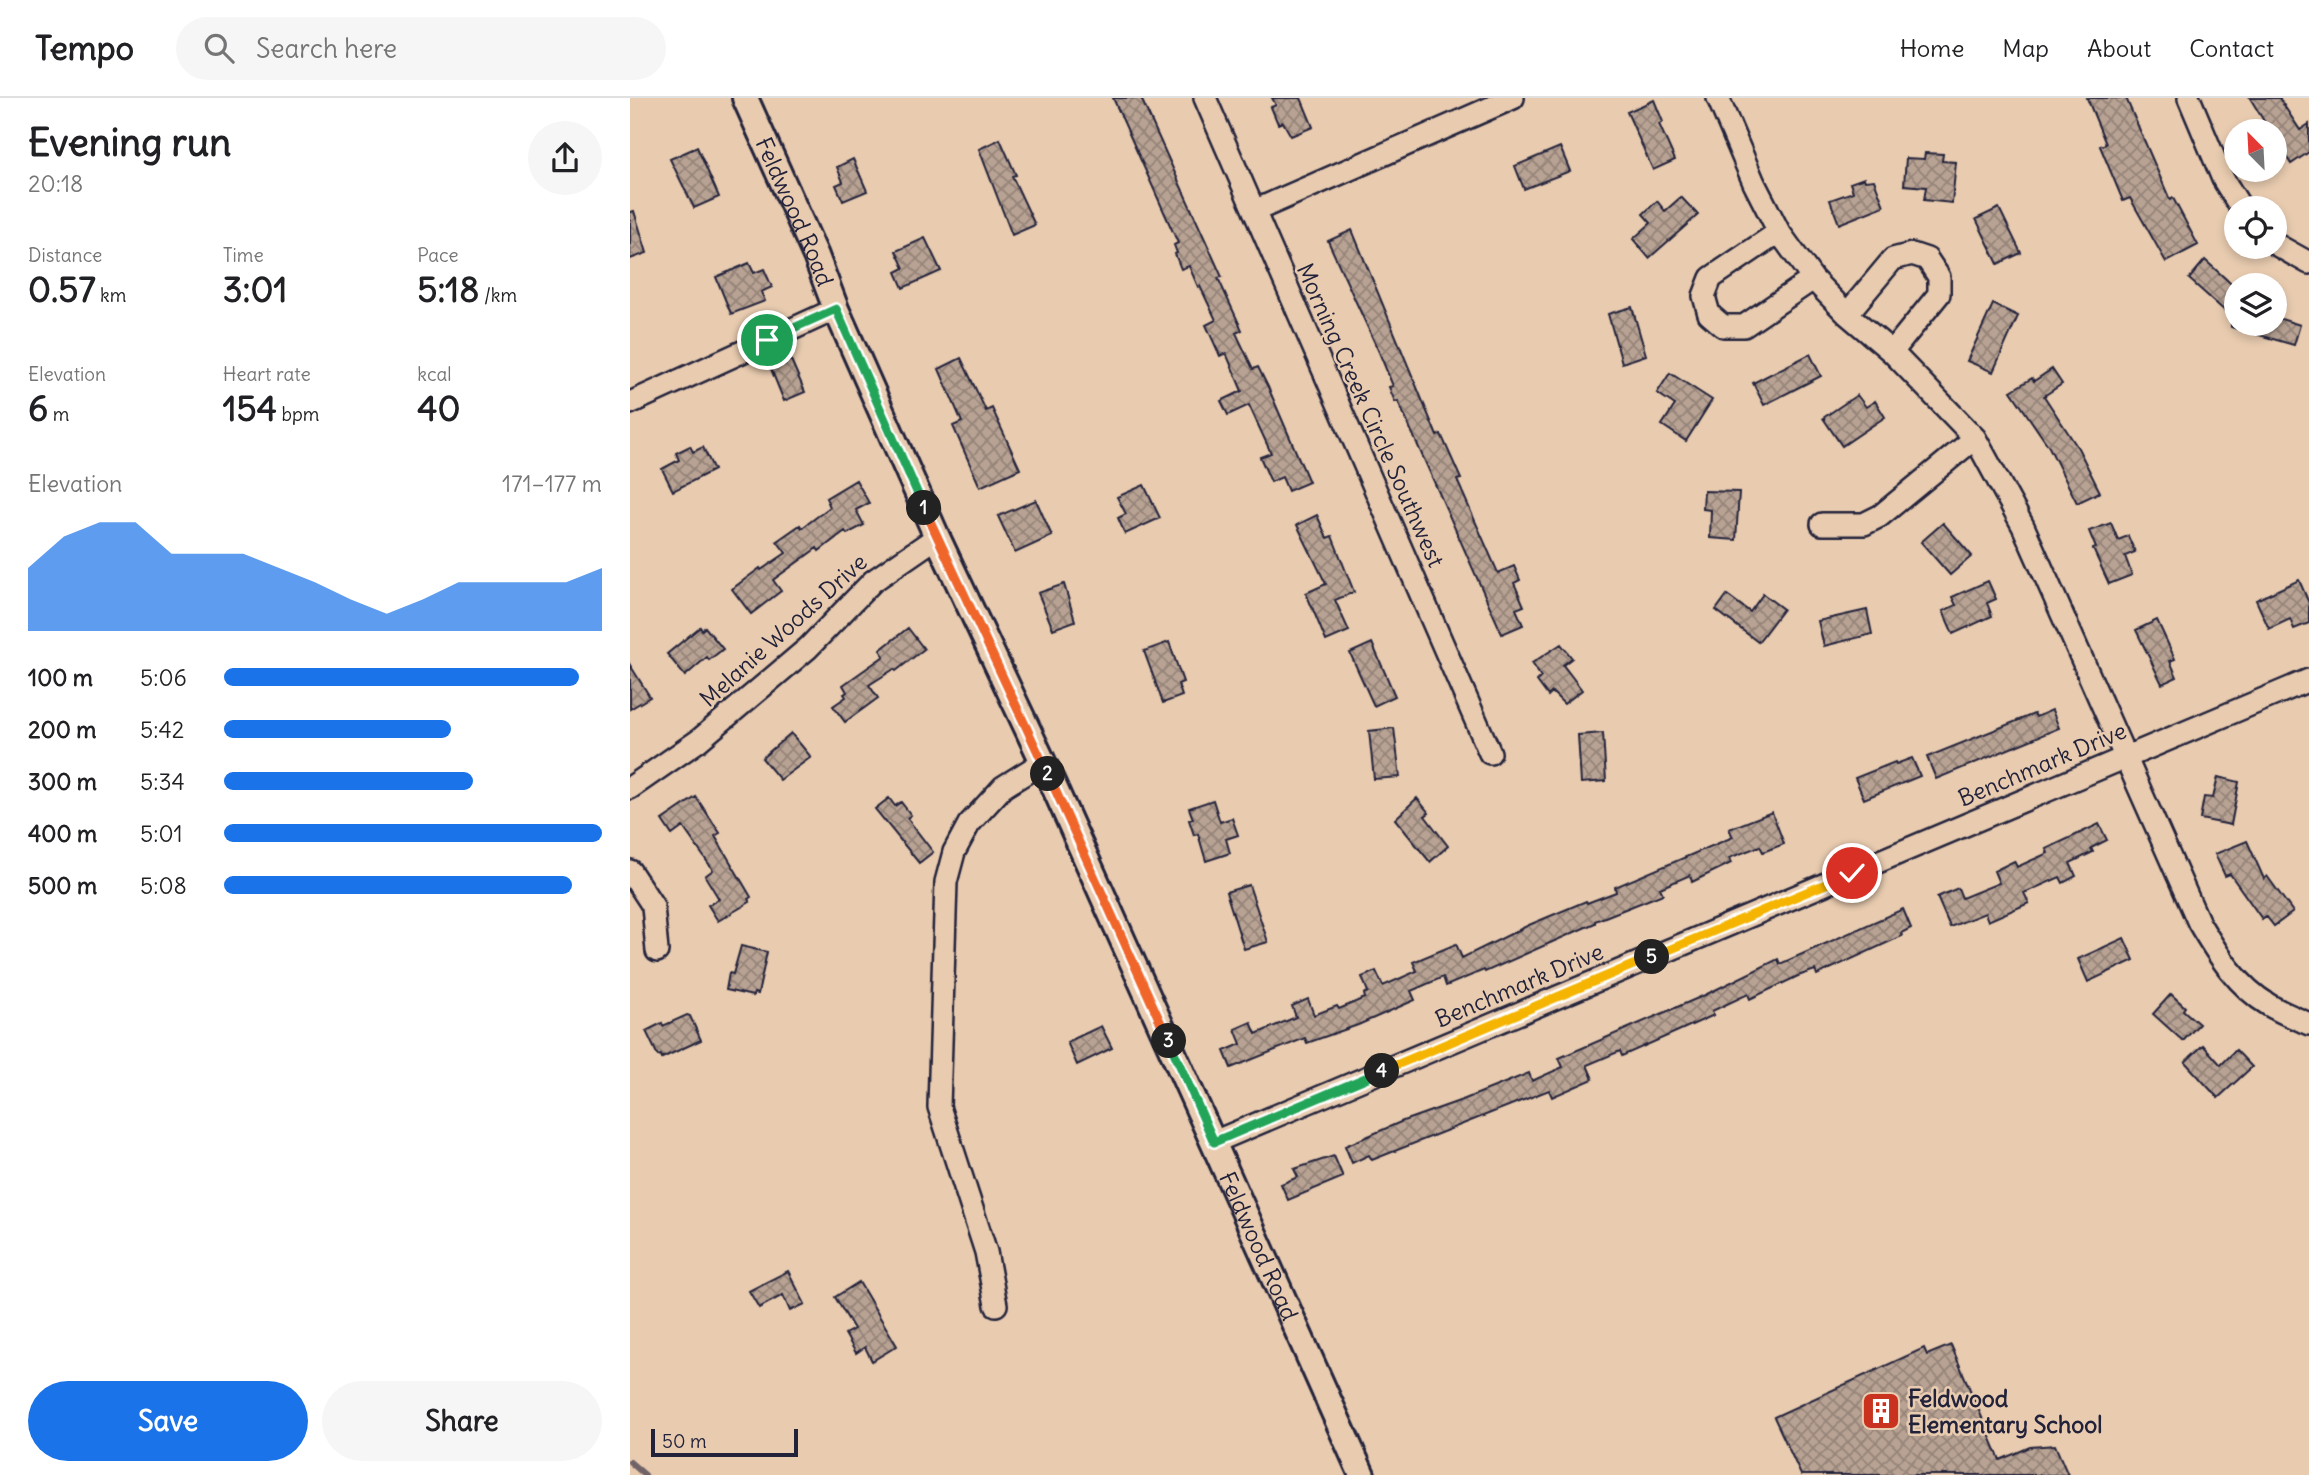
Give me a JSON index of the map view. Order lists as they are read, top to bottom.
{
  "streets": {
    "street": [
      "Feldwood Road",
      "Morning Creek Circle Southwest",
      "Melanie Woods Drive",
      "Benchmark Drive"
    ]
  },
  "crossings": [
    ["Feldwood Road", "Melanie Woods Drive"],
    ["Feldwood Road", "Benchmark Drive"]
  ],
  "places": {
    "building": ["Feldwood Elementary School"]
  },
  "scale_bar": "50 m",
  "north": "top left",
  "page": {
    "header": "Tempo",
    "search": "Search here",
    "nav": [
      "Home",
      "Map",
      "About",
      "Contact"
    ],
    "heading": ["Evening run", "20:18"],
    "stats": [
      ["Distance", "0.57 km"],
      ["Time", "3:01"],
      ["Pace", "5:18 /km"],
      ["Elevation", "6 m"],
      ["Heart rate", "154 bpm"],
      ["kcal", "40"]
    ],
    "chart": ["Elevation", "171–177 m"],
    "pins": [
      "1",
      "2",
      "5",
      "3",
      "4"
    ],
    "list": [
      {
        "name": "100 m",
        "note": "5:06"
      },
      {
        "name": "200 m",
        "note": "5:42"
      },
      {
        "name": "300 m",
        "note": "5:34"
      },
      {
        "name": "400 m",
        "note": "5:01"
      },
      {
        "name": "500 m",
        "note": "5:08"
      }
    ],
    "buttons": ["Save", "Share"],
    "scale": "50 m"
  }
}
